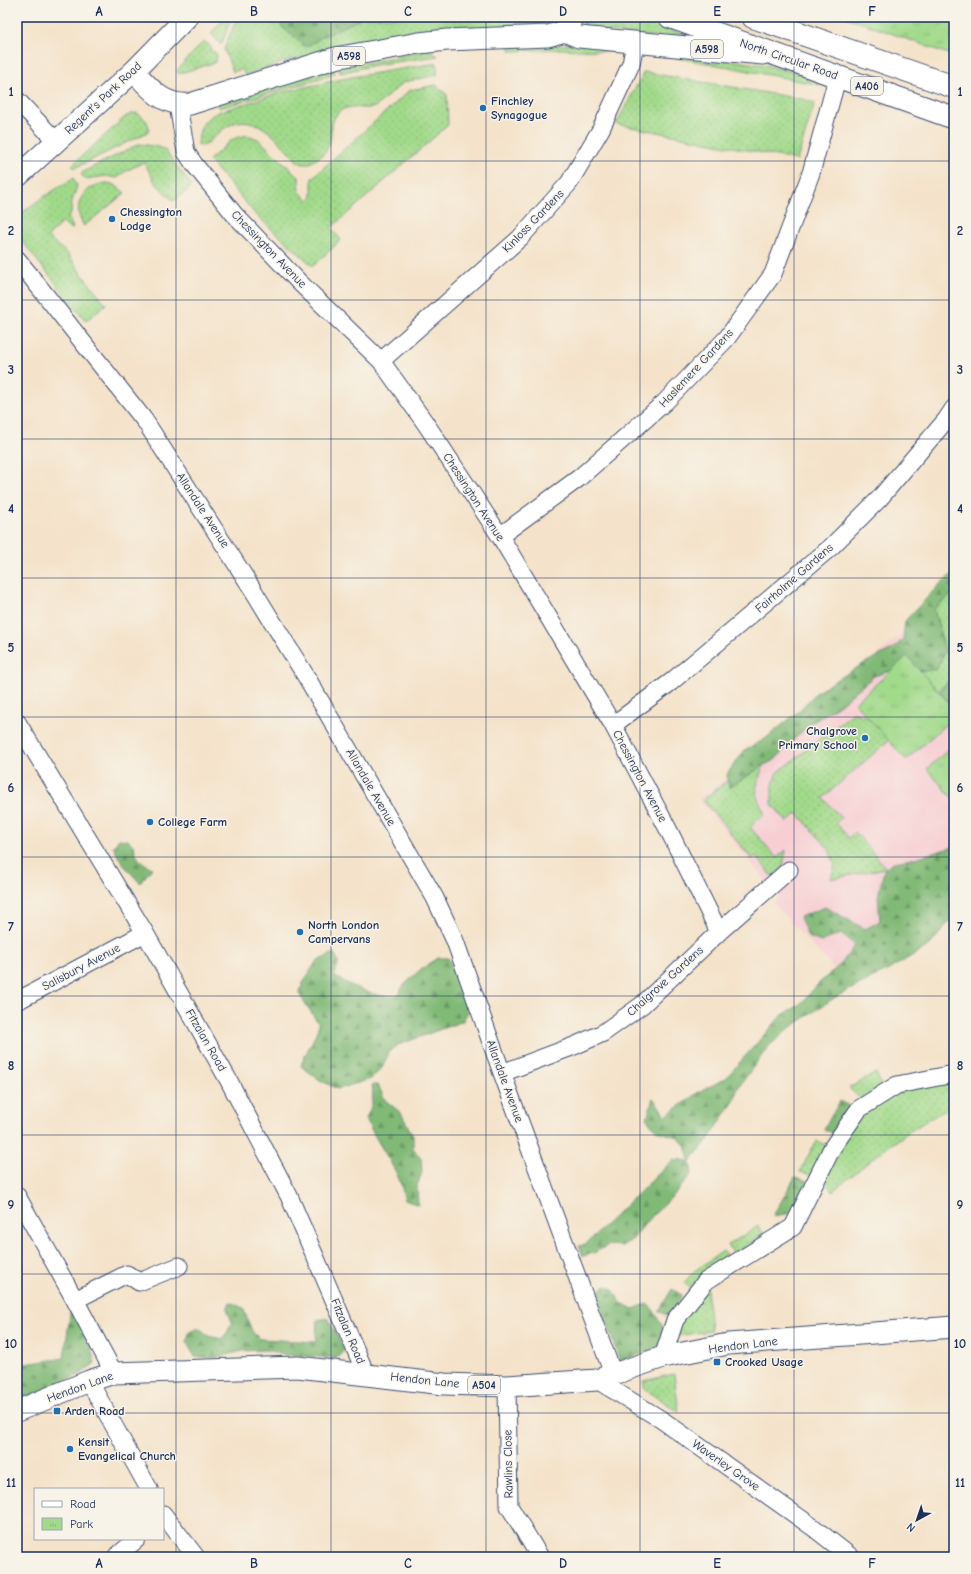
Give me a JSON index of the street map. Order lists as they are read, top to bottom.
{
  "streets": {
    "highway": ["North Circular Road", "A406"],
    "main road": [
      "A598",
      "Regent's Park Road",
      "Hendon Lane",
      "A504"
    ],
    "street": [
      "Kinloss Gardens",
      "Chessington Avenue",
      "Haslemere Gardens",
      "Allandale Avenue",
      "Fairholme Gardens",
      "Salisbury Avenue",
      "Chalgrove Gardens",
      "Fitzalan Road",
      "Rawlins Close",
      "Waverley Grove"
    ]
  },
  "crossings": [
    ["A598", "North Circular Road"],
    ["A598", "Kinloss Gardens"],
    ["A598", "Chessington Avenue"],
    ["North Circular Road", "Haslemere Gardens"],
    ["Kinloss Gardens", "Chessington Avenue"],
    ["Chessington Avenue", "Haslemere Gardens"],
    ["Chessington Avenue", "Fairholme Gardens"],
    ["Chessington Avenue", "Chalgrove Gardens"],
    ["Allandale Avenue", "Chalgrove Gardens"],
    ["Allandale Avenue", "Hendon Lane"],
    ["Allandale Avenue", "Waverley Grove"],
    ["Salisbury Avenue", "Fitzalan Road"],
    ["Fitzalan Road", "Hendon Lane"],
    ["Hendon Lane", "Rawlins Close"],
    ["Hendon Lane", "Waverley Grove"]
  ],
  "places": {
    "other": [
      "Finchley Synagogue",
      "Chessington Lodge",
      "Chalgrove Primary School",
      "College Farm",
      "North London Campervans",
      "Kensit Evangelical Church"
    ],
    "transit": ["Crooked Usage", "Arden Road"]
  },
  "legend": ["Road", "Park"],
  "north": "bottom left",
  "grid": {
    "columns": [
      "A",
      "B",
      "C",
      "D",
      "E",
      "F"
    ],
    "rows": [
      "1",
      "2",
      "3",
      "4",
      "5",
      "6",
      "7",
      "8",
      "9",
      "10",
      "11"
    ]
  }
}
